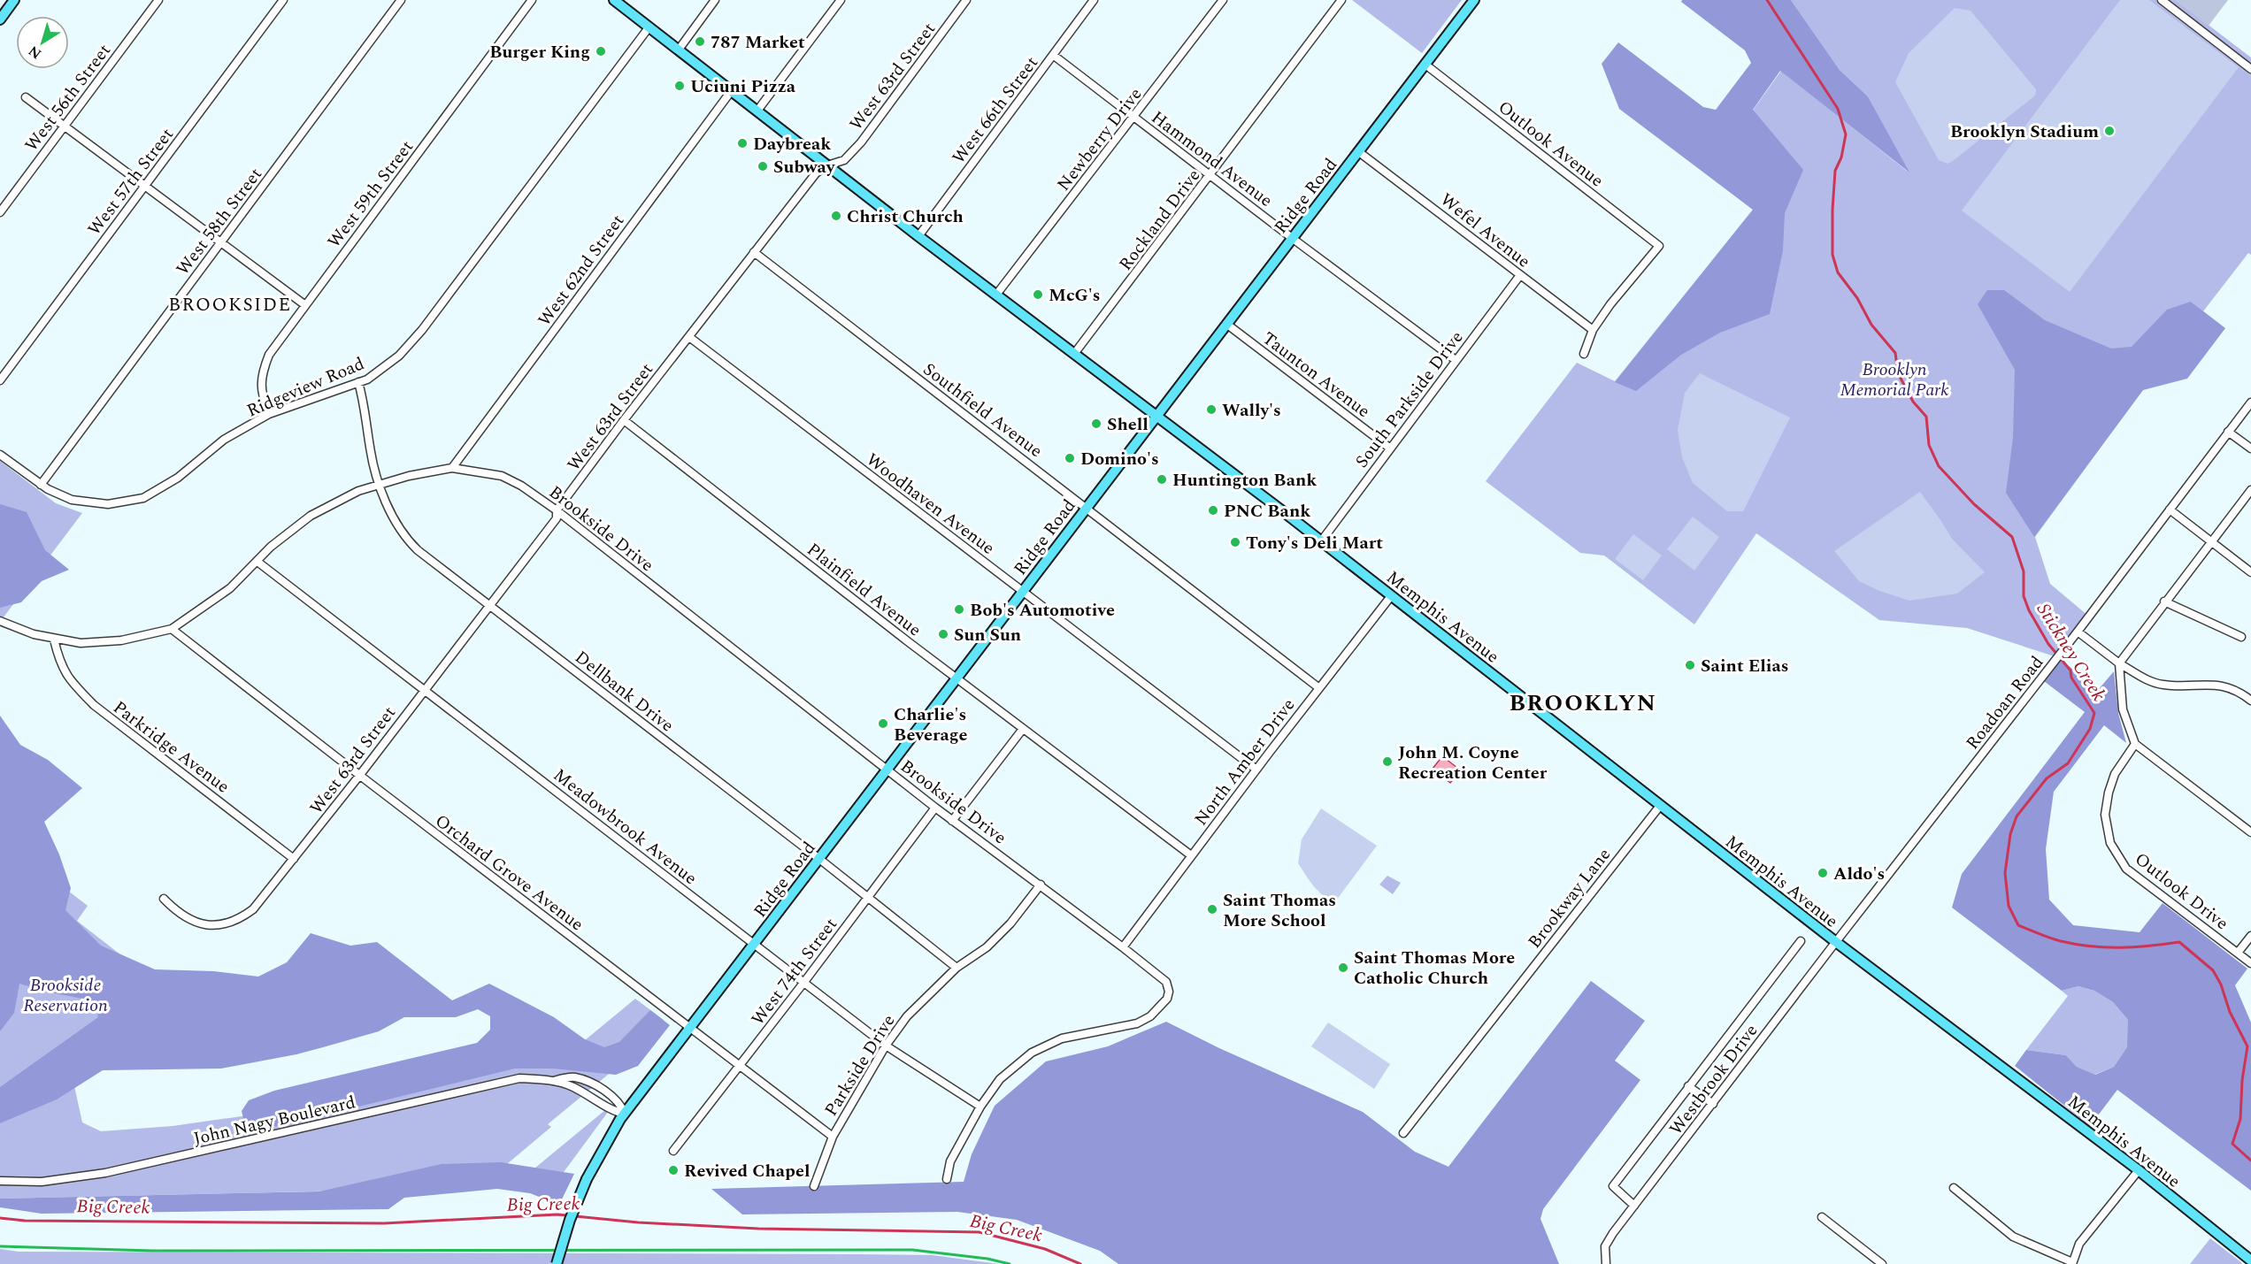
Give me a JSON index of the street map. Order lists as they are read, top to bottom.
{
  "streets": {
    "main road": ["Ridge Road", "Memphis Avenue"],
    "street": [
      "West 63rd Street",
      "West 56th Street",
      "West 66th Street",
      "Newberry Drive",
      "Outlook Avenue",
      "Hammond Avenue",
      "West 57th Street",
      "West 59th Street",
      "Rockland Drive",
      "West 58th Street",
      "Wefel Avenue",
      "West 62nd Street",
      "Taunton Avenue",
      "Ridgeview Road",
      "South Parkside Drive",
      "Southfield Avenue",
      "Woodhaven Avenue",
      "Brookside Drive",
      "Plainfield Avenue",
      "Dellbank Drive",
      "Roadoan Road",
      "Parkridge Avenue",
      "North Amber Drive",
      "Meadowbrook Avenue",
      "Orchard Grove Avenue",
      "Outlook Drive",
      "Brookway Lane",
      "West 74th Street",
      "Parkside Drive",
      "Westbrook Drive",
      "John Nagy Boulevard"
    ]
  },
  "crossings": [
    ["West 63rd Street", "Southfield Avenue"],
    ["West 63rd Street", "Woodhaven Avenue"],
    ["West 63rd Street", "Brookside Drive"],
    ["West 63rd Street", "Plainfield Avenue"],
    ["West 63rd Street", "Memphis Avenue"],
    ["West 63rd Street", "Dellbank Drive"],
    ["West 63rd Street", "Parkridge Avenue"],
    ["West 63rd Street", "Meadowbrook Avenue"],
    ["West 63rd Street", "Orchard Grove Avenue"],
    ["West 66th Street", "Hammond Avenue"],
    ["West 66th Street", "Memphis Avenue"],
    ["Newberry Drive", "Hammond Avenue"],
    ["Newberry Drive", "Memphis Avenue"],
    ["Outlook Avenue", "Ridge Road"],
    ["Outlook Avenue", "Wefel Avenue"],
    ["Hammond Avenue", "Ridge Road"],
    ["Hammond Avenue", "Rockland Drive"],
    ["Hammond Avenue", "South Parkside Drive"],
    ["West 59th Street", "Ridgeview Road"],
    ["Ridge Road", "Wefel Avenue"],
    ["Ridge Road", "Taunton Avenue"],
    ["Ridge Road", "Southfield Avenue"],
    ["Ridge Road", "Woodhaven Avenue"],
    ["Ridge Road", "Brookside Drive"],
    ["Ridge Road", "Plainfield Avenue"],
    ["Ridge Road", "Memphis Avenue"],
    ["Ridge Road", "Dellbank Drive"],
    ["Ridge Road", "Meadowbrook Avenue"],
    ["Ridge Road", "Orchard Grove Avenue"],
    ["Ridge Road", "John Nagy Boulevard"],
    ["Rockland Drive", "Memphis Avenue"],
    ["West 58th Street", "Ridgeview Road"],
    ["Wefel Avenue", "South Parkside Drive"],
    ["West 62nd Street", "Brookside Drive"],
    ["West 62nd Street", "Memphis Avenue"],
    ["Taunton Avenue", "South Parkside Drive"],
    ["Ridgeview Road", "Memphis Avenue"],
    ["Ridgeview Road", "Dellbank Drive"],
    ["South Parkside Drive", "Memphis Avenue"],
    ["Southfield Avenue", "North Amber Drive"],
    ["Woodhaven Avenue", "North Amber Drive"],
    ["Brookside Drive", "Dellbank Drive"],
    ["Brookside Drive", "Parkridge Avenue"],
    ["Brookside Drive", "North Amber Drive"],
    ["Brookside Drive", "Meadowbrook Avenue"],
    ["Brookside Drive", "Orchard Grove Avenue"],
    ["Brookside Drive", "West 74th Street"],
    ["Brookside Drive", "Parkside Drive"],
    ["Plainfield Avenue", "North Amber Drive"],
    ["Memphis Avenue", "Roadoan Road"],
    ["Memphis Avenue", "North Amber Drive"],
    ["Memphis Avenue", "Brookway Lane"],
    ["Memphis Avenue", "Westbrook Drive"],
    ["Dellbank Drive", "West 74th Street"],
    ["Dellbank Drive", "Parkside Drive"],
    ["Roadoan Road", "Westbrook Drive"],
    ["Meadowbrook Avenue", "West 74th Street"],
    ["Meadowbrook Avenue", "Parkside Drive"],
    ["Orchard Grove Avenue", "West 74th Street"],
    ["Orchard Grove Avenue", "Parkside Drive"]
  ],
  "districts": ["BROOKSIDE", "BROOKLYN"],
  "water": ["Stickney Creek", "Big Creek"],
  "parks": ["Brooklyn Memorial Park", "Brookside Reservation"],
  "places": [
    "787 Market",
    "Burger King",
    "Uciuni Pizza",
    "Brooklyn Stadium",
    "Daybreak",
    "Subway",
    "Christ Church",
    "McG's",
    "Wally's",
    "Shell",
    "Domino's",
    "Huntington Bank",
    "PNC Bank",
    "Tony's Deli Mart",
    "Bob's Automotive",
    "Sun Sun",
    "Saint Elias",
    "Charlie's Beverage",
    "John M. Coyne Recreation Center",
    "Aldo's",
    "Saint Thomas More School",
    "Saint Thomas More Catholic Church",
    "Revived Chapel"
  ],
  "north": "bottom left"
}
